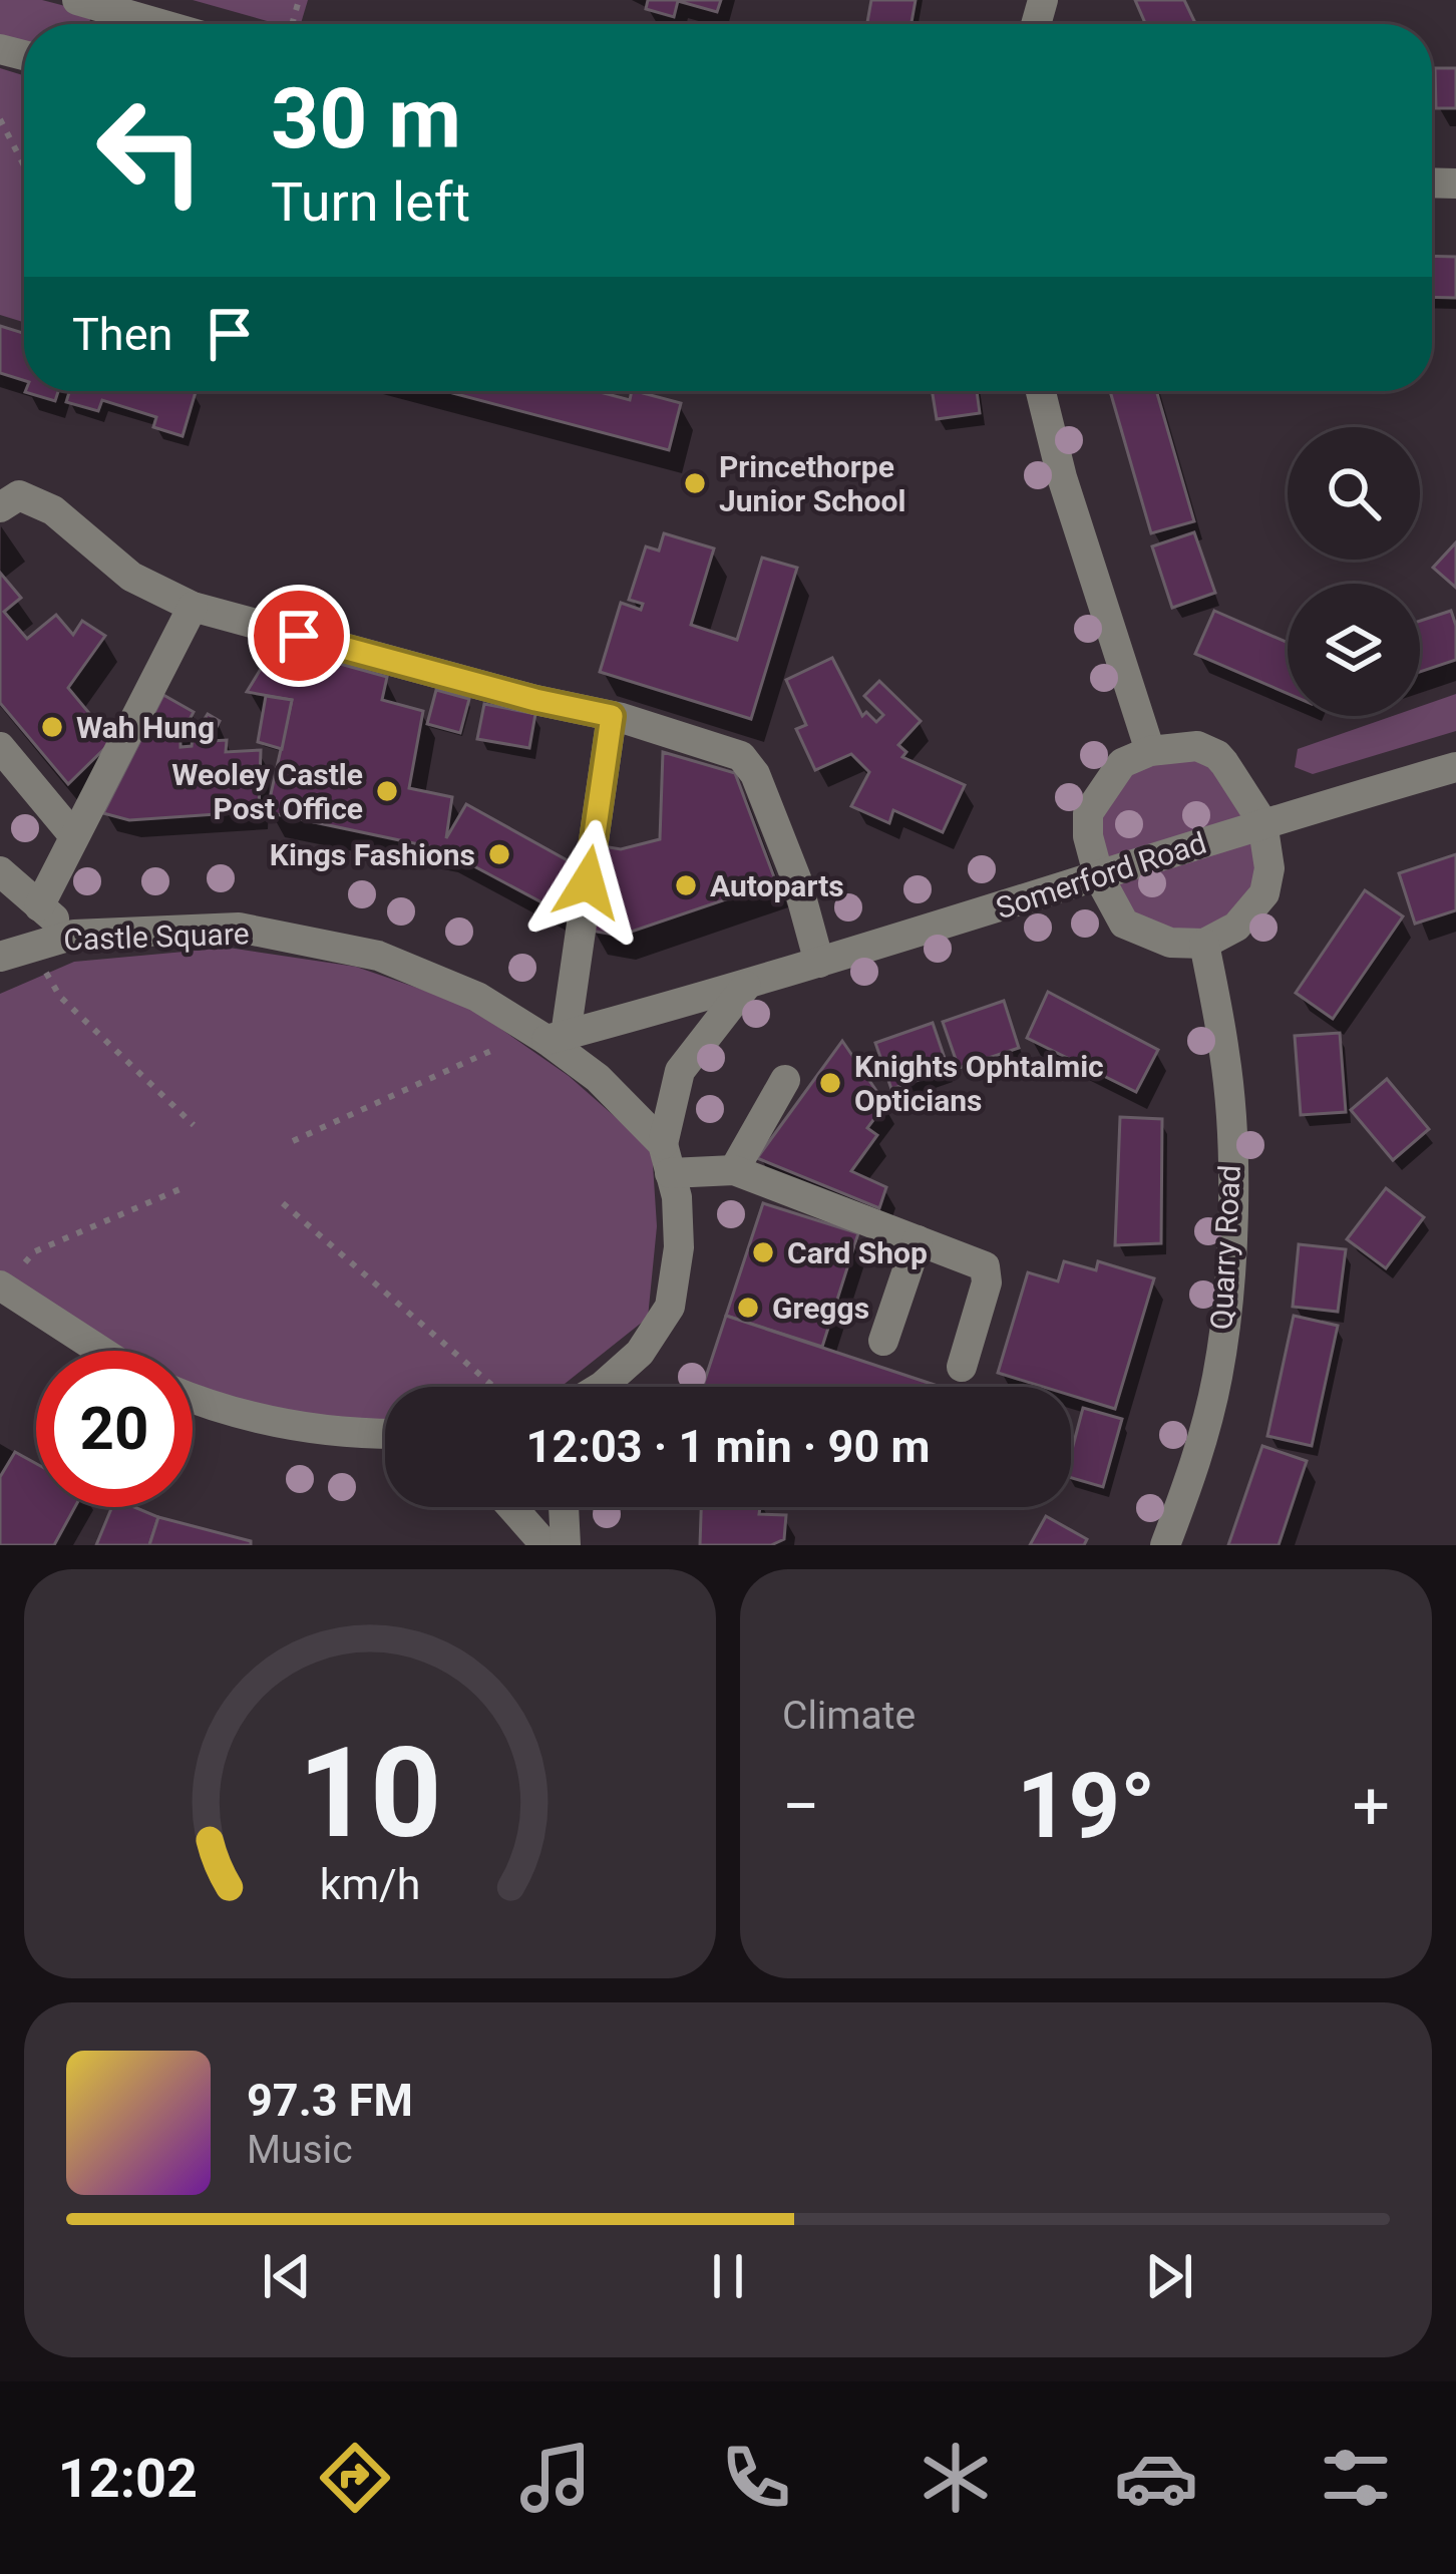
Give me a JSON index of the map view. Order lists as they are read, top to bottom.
{
  "streets": {
    "street": ["Somerford Road", "Castle Square", "Quarry Road"]
  },
  "crossings": [
    ["Somerford Road", "Castle Square"]
  ],
  "places": [
    "Princethorpe Junior School",
    "Wah Hung",
    "Weoley Castle Post Office",
    "Kings Fashions",
    "Autoparts",
    "Knights Ophtalmic Opticians",
    "Card Shop",
    "Greggs"
  ],
  "page": {
    "turn": ["30 m", "Turn left"],
    "then": "Then",
    "limit": "20",
    "trip": "12:03 · 1 min · 90 m",
    "tile": "Climate",
    "heat": ["−", "19°", "+"],
    "song": ["97.3 FM", "Music"],
    "tabs": "12:02",
    "gauge": ["10", "km/h"]
  }
}
